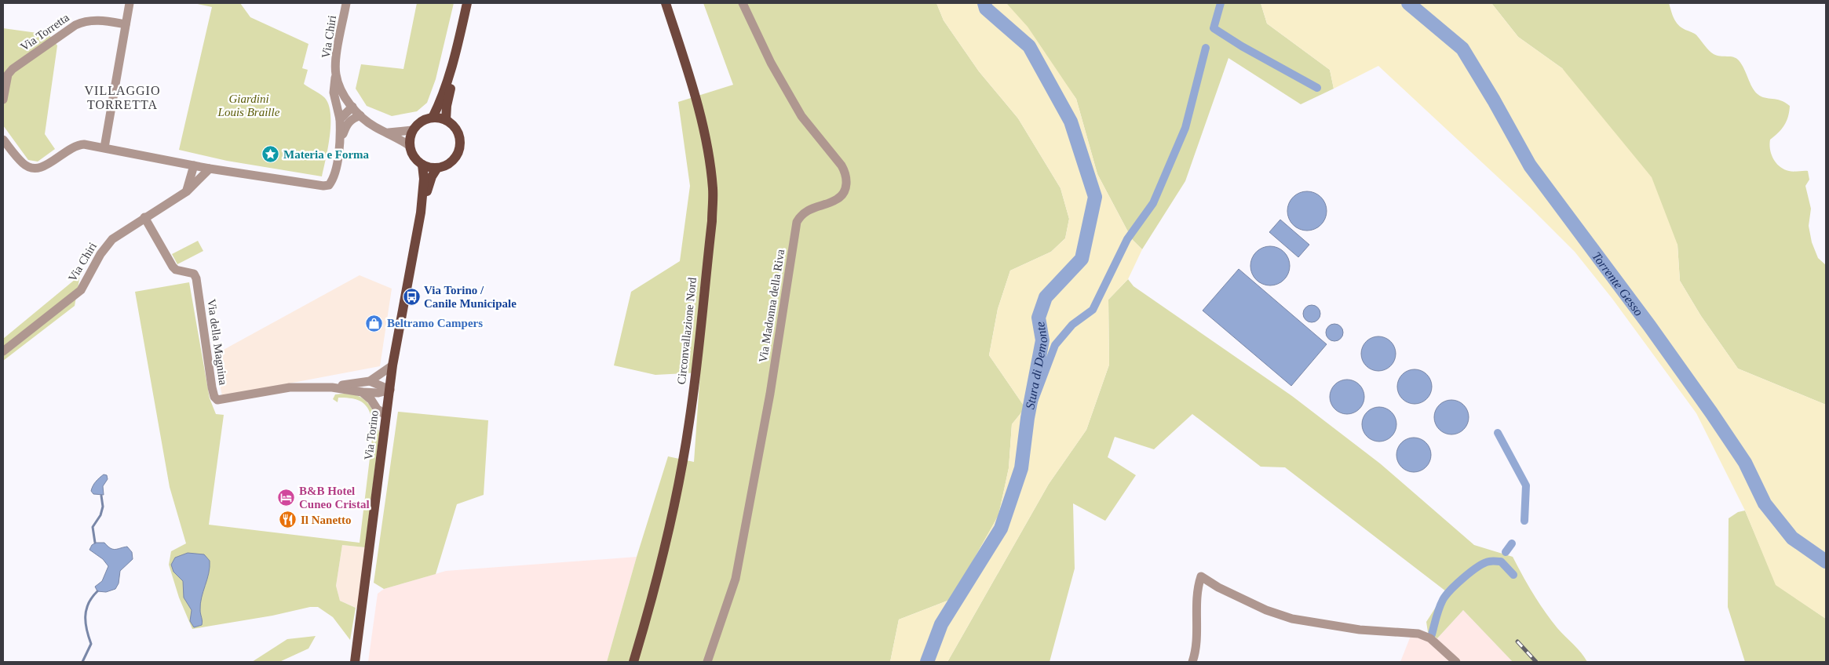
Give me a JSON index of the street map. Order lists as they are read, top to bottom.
{
  "streets": {
    "main road": ["Circonvallazione Nord", "Via Torino"],
    "street": [
      "Via Torretta",
      "Via Chiri",
      "Via Madonna della Riva",
      "Via della Magnina"
    ]
  },
  "crossings": [
    ["Via Chiri", "Via della Magnina"],
    ["Via Chiri", "Via Torino"],
    ["Via della Magnina", "Via Torino"]
  ],
  "districts": ["VILLAGGIO TORRETTA"],
  "water": ["Torrente Gesso", "Stura di Demonte"],
  "parks": ["Giardini Louis Braille"],
  "places": {
    "place": ["Materia e Forma"],
    "bus stop": ["Via Torino / Canile Municipale"],
    "shop": ["Beltramo Campers"],
    "hotel": ["B&B Hotel Cuneo Cristal"],
    "restaurant": ["Il Nanetto"]
  }
}
